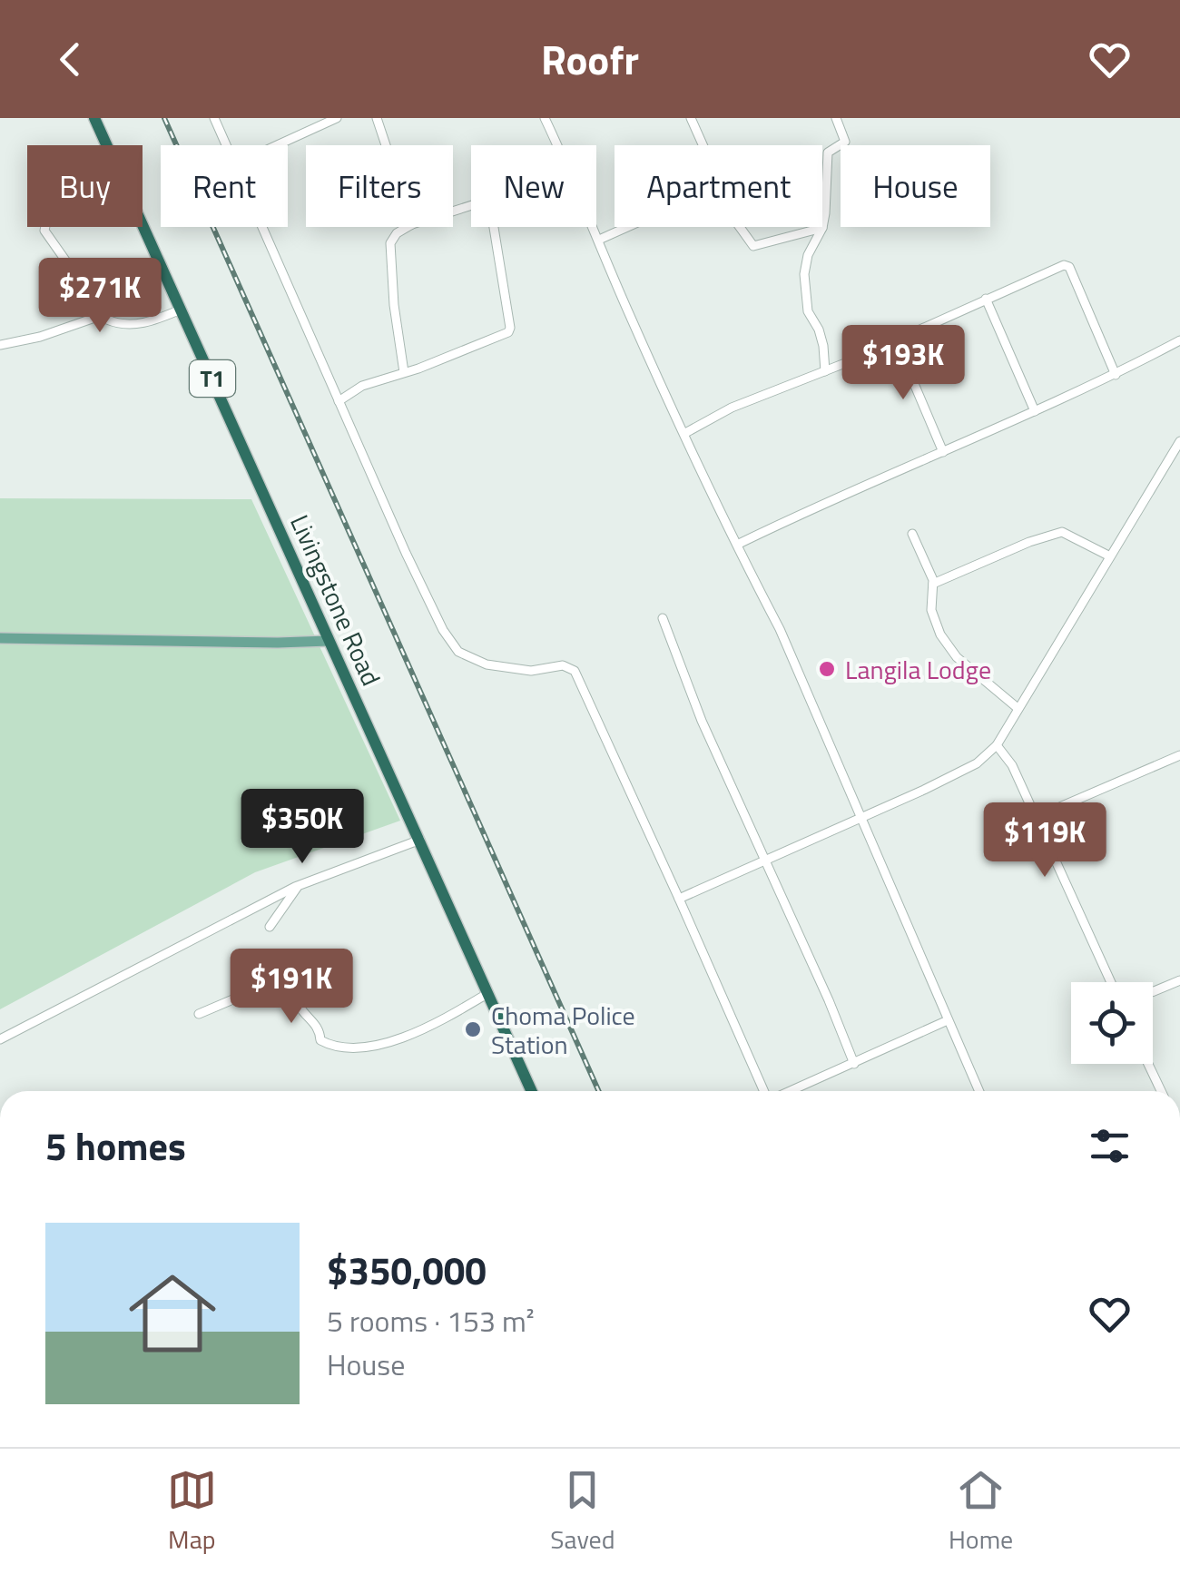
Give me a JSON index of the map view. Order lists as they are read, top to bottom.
{
  "streets": {
    "highway": ["T1", "Livingstone Road"]
  },
  "places": ["Langila Lodge", "Choma Police Station"],
  "page": {
    "header": "Roofr",
    "chip": [
      "Buy",
      "Rent",
      "Filters",
      "New",
      "Apartment",
      "House"
    ],
    "price": [
      "$271K",
      "$193K",
      "$350K",
      "$119K",
      "$191K"
    ],
    "heading": "5 homes",
    "list": [
      {
        "name": "$350,000",
        "note": "5 rooms · 153 m² · House"
      }
    ],
    "tabs": ["Map", "Saved", "Home"]
  }
}
